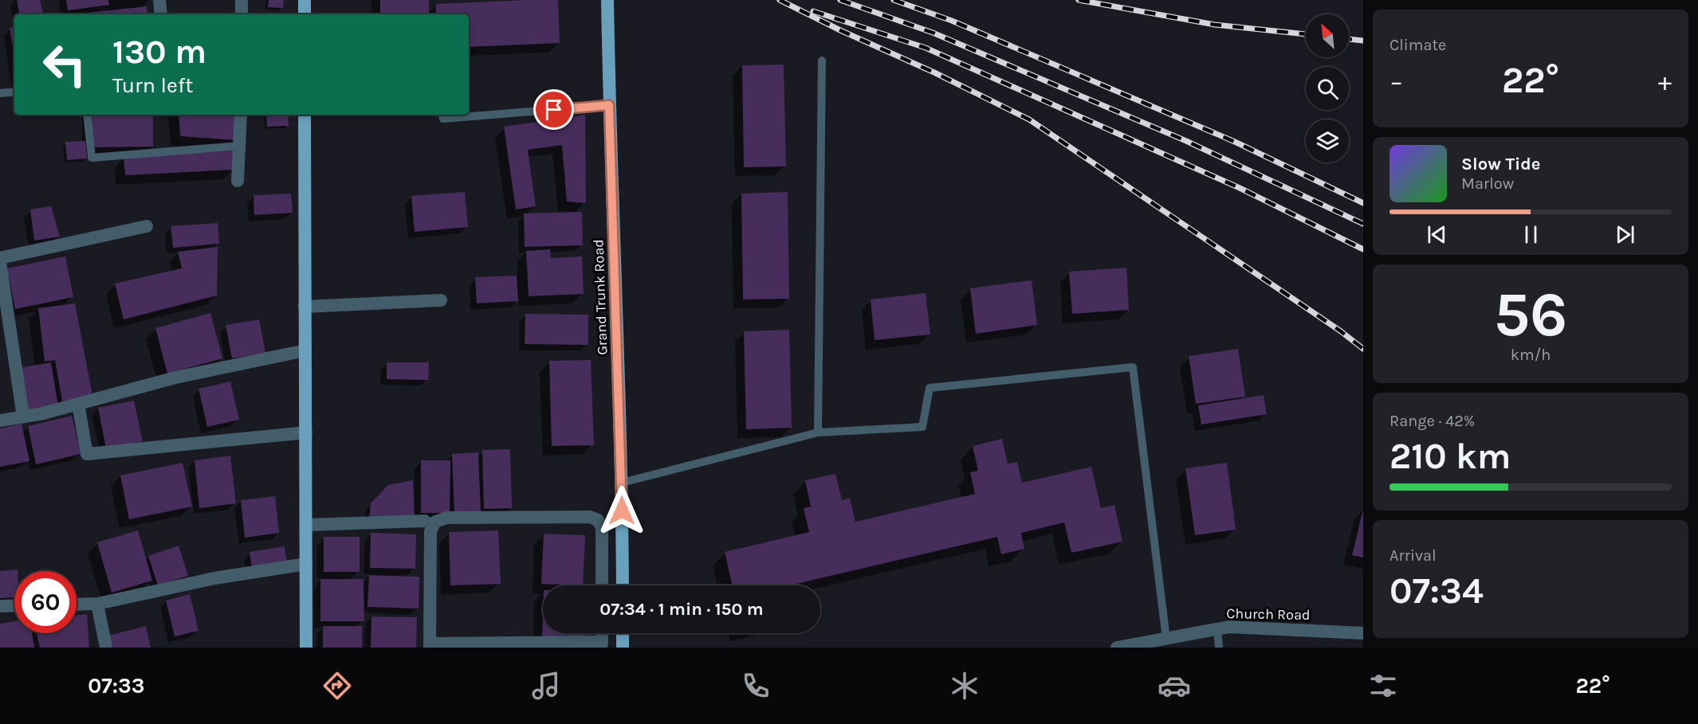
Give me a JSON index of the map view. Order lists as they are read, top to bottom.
{
  "streets": {
    "main road": ["Grand Trunk Road"],
    "street": ["Church Road"]
  },
  "north": "top left",
  "page": {
    "tile": [
      "Climate",
      ["56", "km/h"],
      ["Range · 42%", "210 km"],
      ["Arrival", "07:34"]
    ],
    "turn": ["130 m", "Turn left"],
    "heat": ["−", "22°", "+"],
    "song": ["Slow Tide", "Marlow"],
    "limit": "60",
    "trip": "07:34 · 1 min · 150 m",
    "tabs": ["07:33", "22°"]
  }
}
